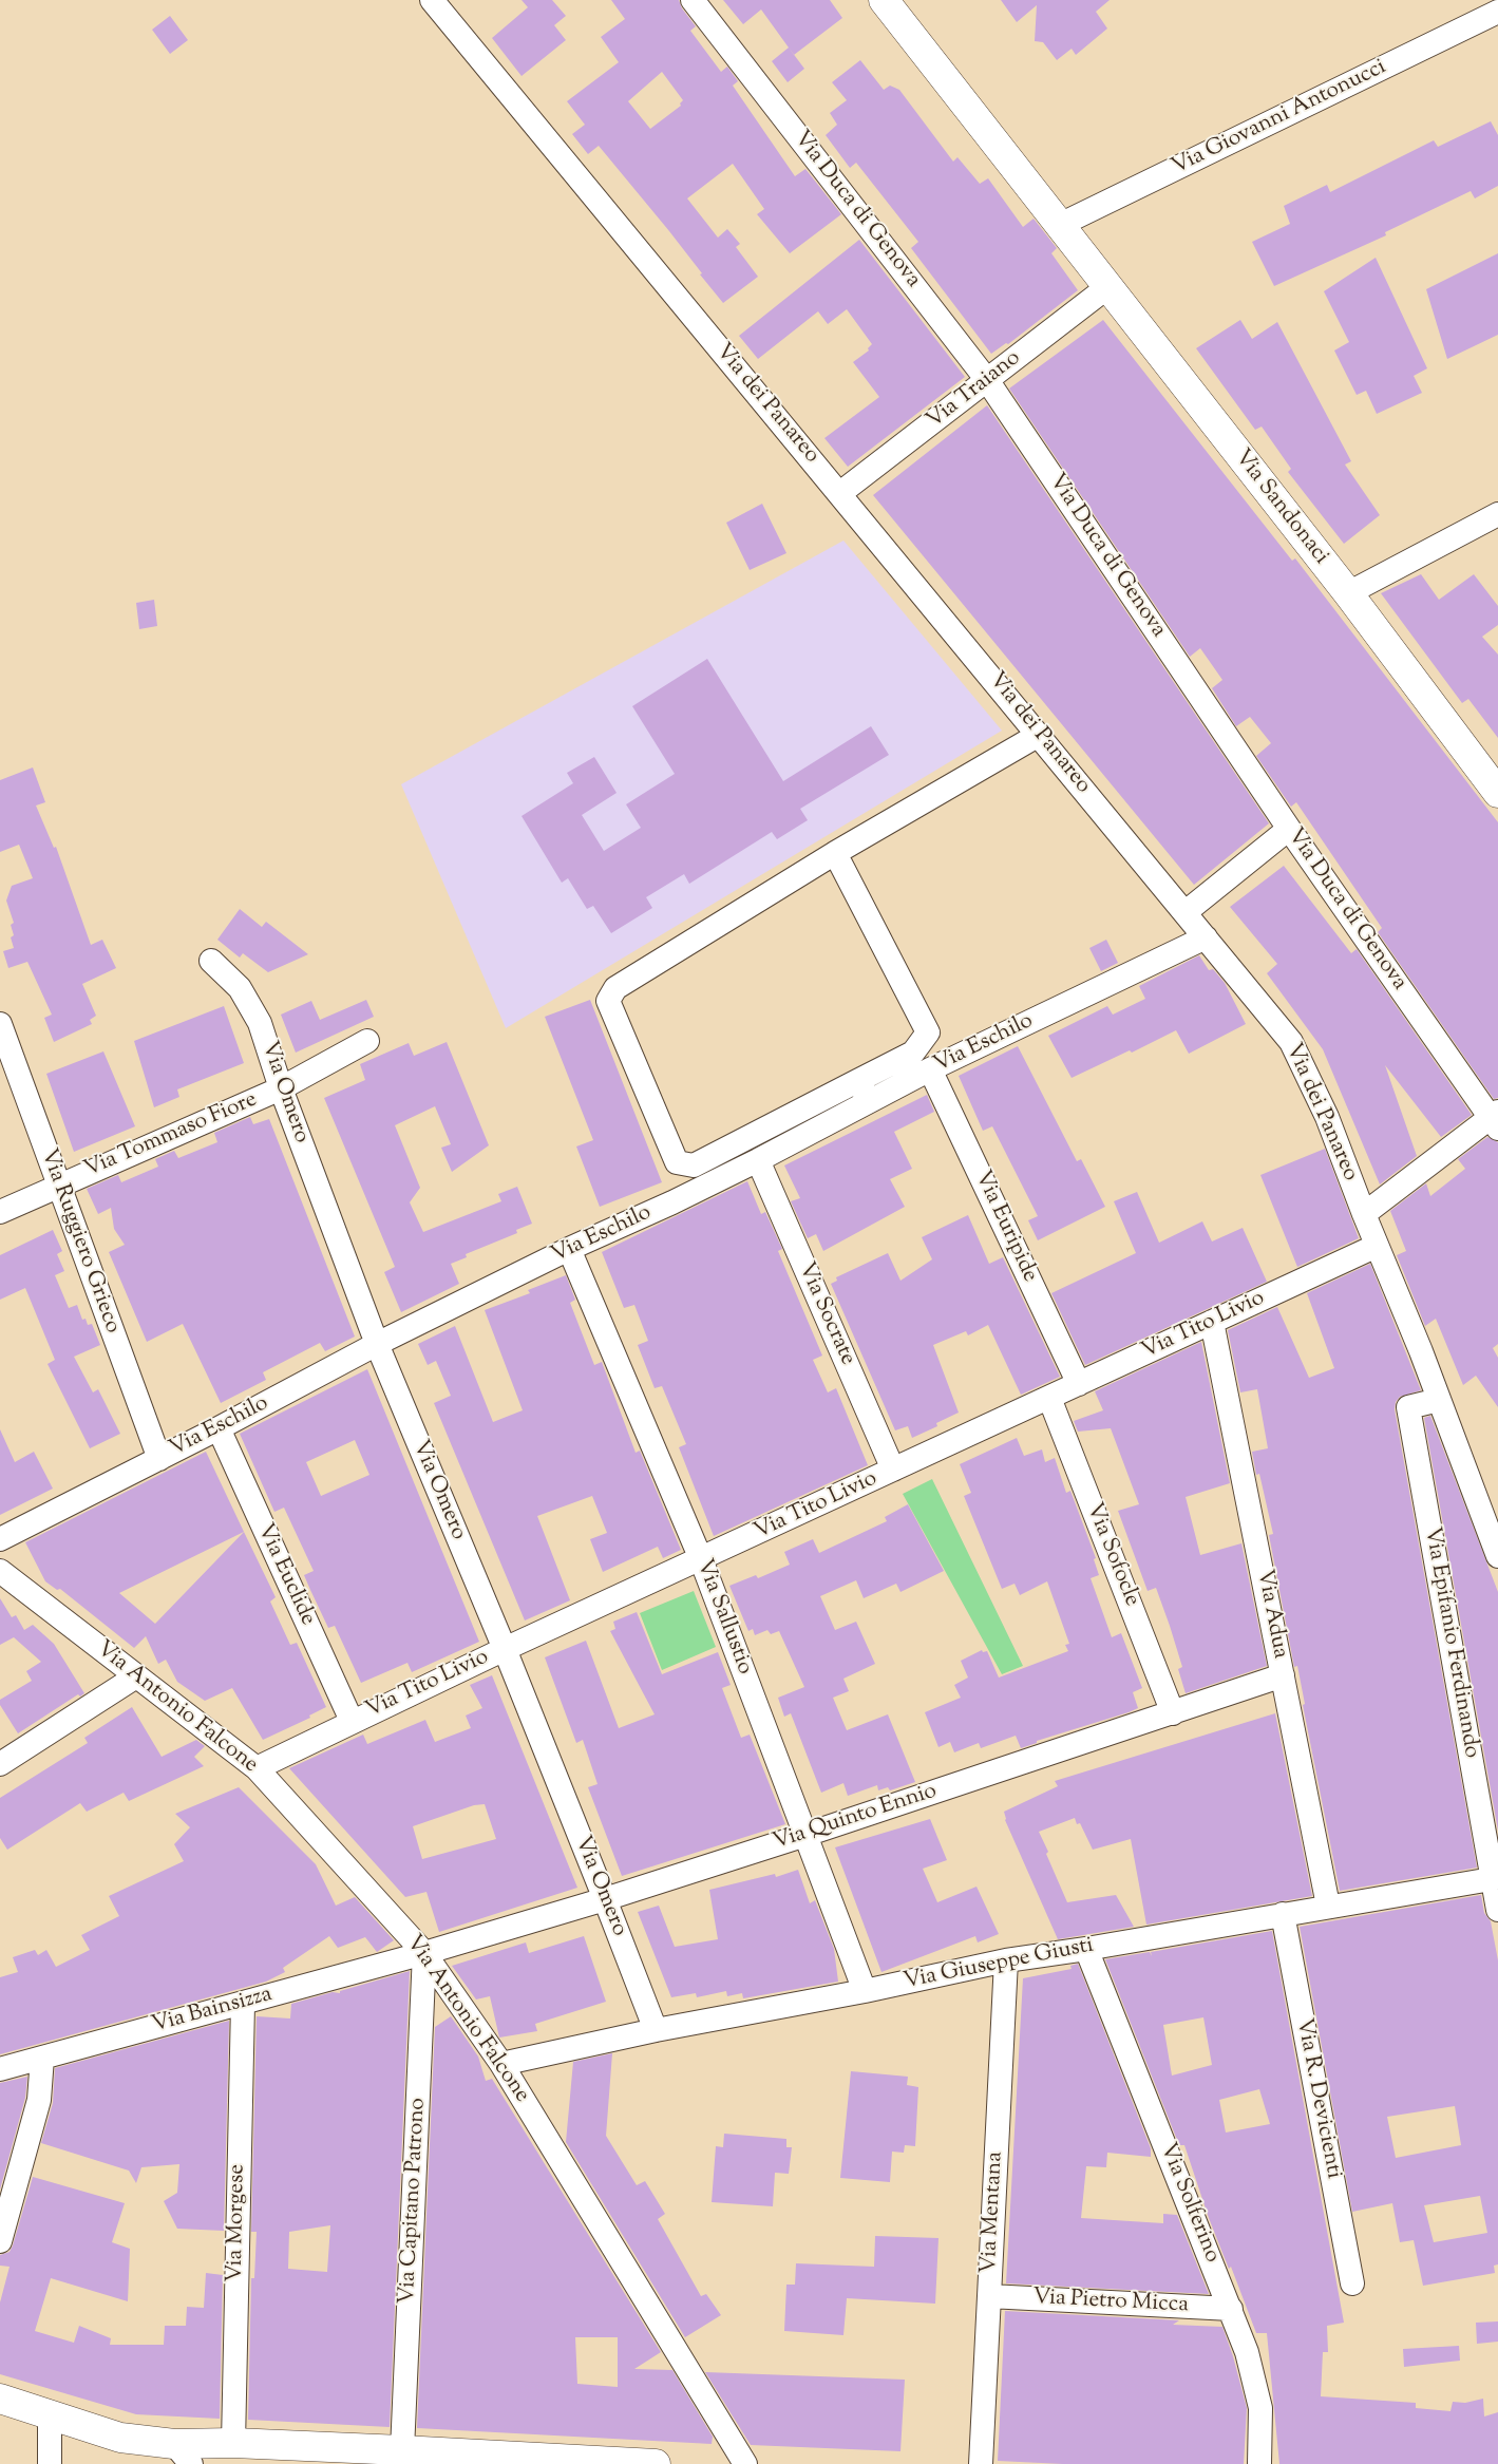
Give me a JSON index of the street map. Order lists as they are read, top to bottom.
{
  "streets": {
    "main road": ["Via Sandonaci"],
    "street": [
      "Via Giovanni Antonucci",
      "Via Duca di Genova",
      "Via Traiano",
      "Via dei Panareo",
      "Via Eschilo",
      "Via Omero",
      "Via Tommaso Fiore",
      "Via Euripide",
      "Via Ruggiero Grieco",
      "Via Socrate",
      "Via Tito Livio",
      "Via Sofocle",
      "Via Euclide",
      "Via Adua",
      "Via Sallustio",
      "Via Epifanio Ferdinando",
      "Via Antonio Falcone",
      "Via Quinto Ennio",
      "Via Giuseppe Giusti",
      "Via Bainsizza",
      "Via R. Devicienti",
      "Via Capitano Patrono",
      "Via Solferino",
      "Via Mentana",
      "Via Morgese",
      "Via Pietro Micca"
    ]
  },
  "crossings": [
    ["Via Giovanni Antonucci", "Via Sandonaci"],
    ["Via Duca di Genova", "Via Traiano"],
    ["Via Traiano", "Via dei Panareo"],
    ["Via Traiano", "Via Sandonaci"],
    ["Via dei Panareo", "Via Eschilo"],
    ["Via dei Panareo", "Via Tito Livio"],
    ["Via dei Panareo", "Via Epifanio Ferdinando"],
    ["Via Eschilo", "Via Omero"],
    ["Via Eschilo", "Via Euripide"],
    ["Via Eschilo", "Via Ruggiero Grieco"],
    ["Via Eschilo", "Via Socrate"],
    ["Via Eschilo", "Via Euclide"],
    ["Via Eschilo", "Via Sallustio"],
    ["Via Omero", "Via Tommaso Fiore"],
    ["Via Omero", "Via Tito Livio"],
    ["Via Omero", "Via Quinto Ennio"],
    ["Via Omero", "Via Giuseppe Giusti"],
    ["Via Tommaso Fiore", "Via Ruggiero Grieco"],
    ["Via Euripide", "Via Tito Livio"],
    ["Via Socrate", "Via Tito Livio"],
    ["Via Tito Livio", "Via Sofocle"],
    ["Via Tito Livio", "Via Euclide"],
    ["Via Tito Livio", "Via Adua"],
    ["Via Tito Livio", "Via Sallustio"],
    ["Via Tito Livio", "Via Antonio Falcone"],
    ["Via Sofocle", "Via Quinto Ennio"],
    ["Via Adua", "Via Quinto Ennio"],
    ["Via Adua", "Via Giuseppe Giusti"],
    ["Via Sallustio", "Via Quinto Ennio"],
    ["Via Sallustio", "Via Giuseppe Giusti"],
    ["Via Epifanio Ferdinando", "Via Giuseppe Giusti"],
    ["Via Antonio Falcone", "Via Quinto Ennio"],
    ["Via Antonio Falcone", "Via Giuseppe Giusti"],
    ["Via Antonio Falcone", "Via Bainsizza"],
    ["Via Antonio Falcone", "Via Capitano Patrono"],
    ["Via Quinto Ennio", "Via Bainsizza"],
    ["Via Quinto Ennio", "Via Capitano Patrono"],
    ["Via Giuseppe Giusti", "Via R. Devicienti"],
    ["Via Giuseppe Giusti", "Via Solferino"],
    ["Via Giuseppe Giusti", "Via Mentana"],
    ["Via Bainsizza", "Via Capitano Patrono"],
    ["Via Bainsizza", "Via Morgese"],
    ["Via Solferino", "Via Pietro Micca"],
    ["Via Mentana", "Via Pietro Micca"]
  ]
}
